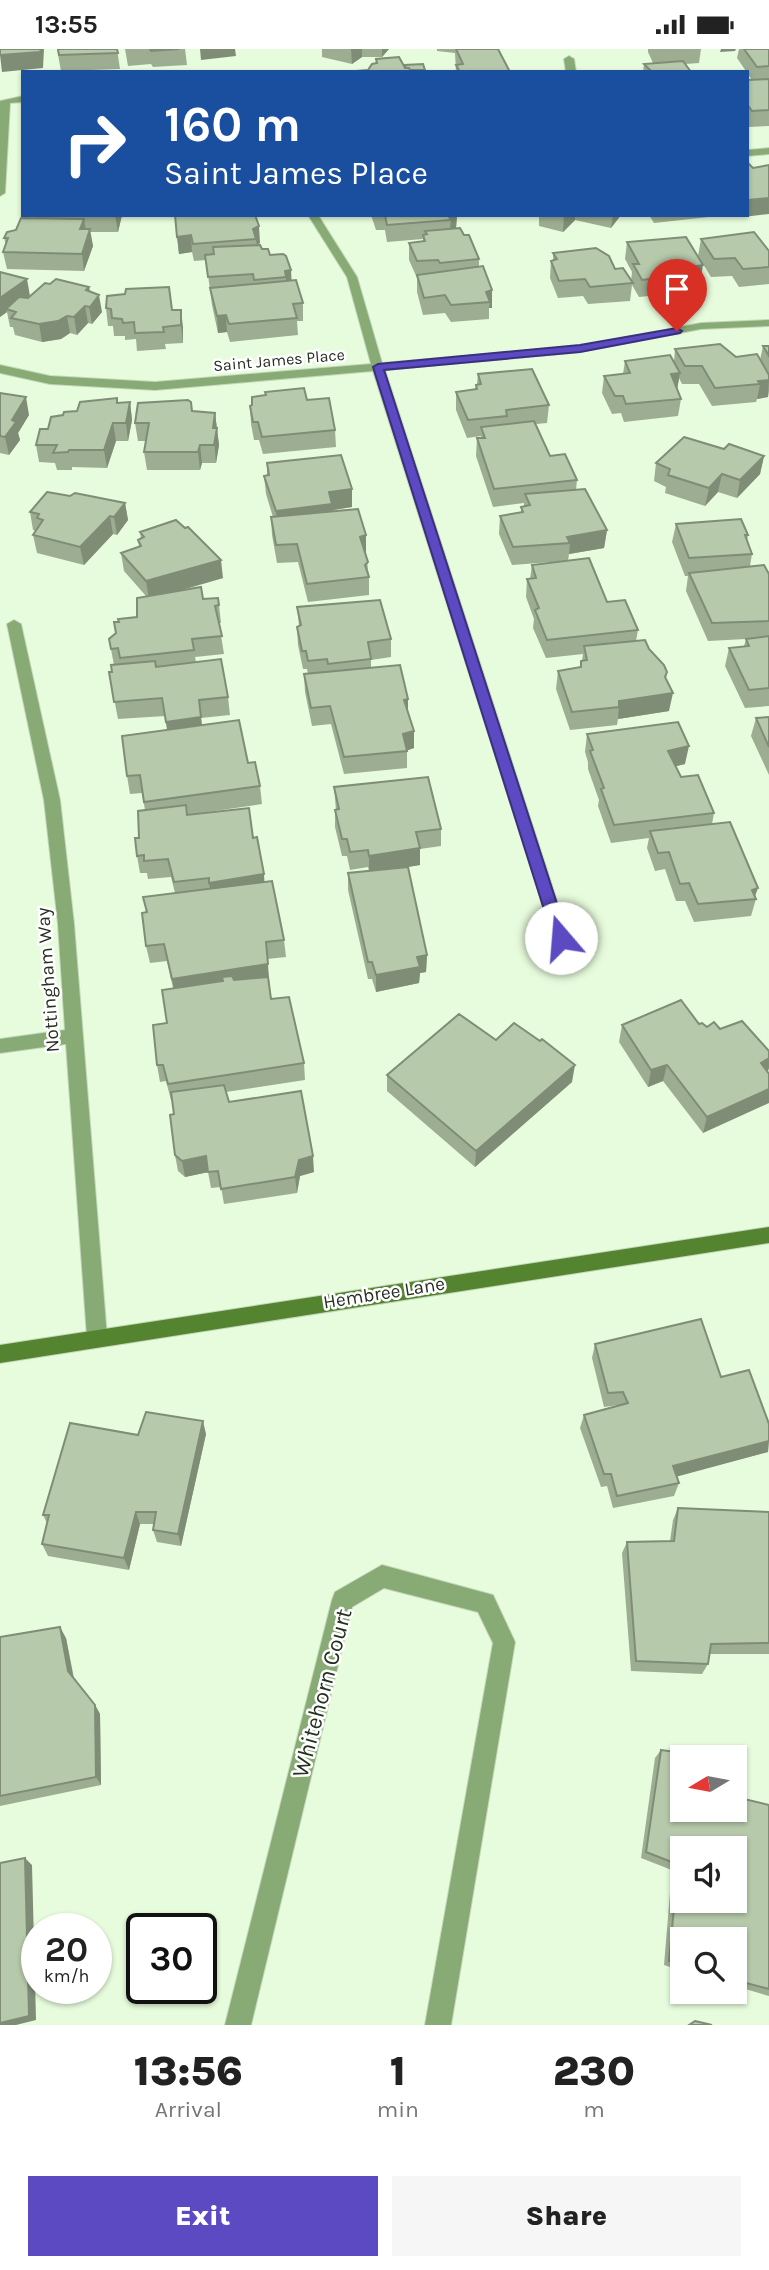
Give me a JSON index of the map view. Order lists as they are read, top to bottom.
{
  "streets": {
    "street": [
      "Saint James Place",
      "Nottingham Way",
      "Hembree Lane",
      "Whitehorn Court"
    ]
  },
  "crossings": [
    ["Nottingham Way", "Hembree Lane"]
  ],
  "north": "left",
  "page": {
    "status": "13:55",
    "turn": ["160 m", "Saint James Place"],
    "speed": "20 km/h",
    "limit": "30",
    "eta": [
      "13:56",
      "Arrival",
      "1",
      "min",
      "230",
      "m"
    ],
    "buttons": ["Exit", "Share"]
  }
}
